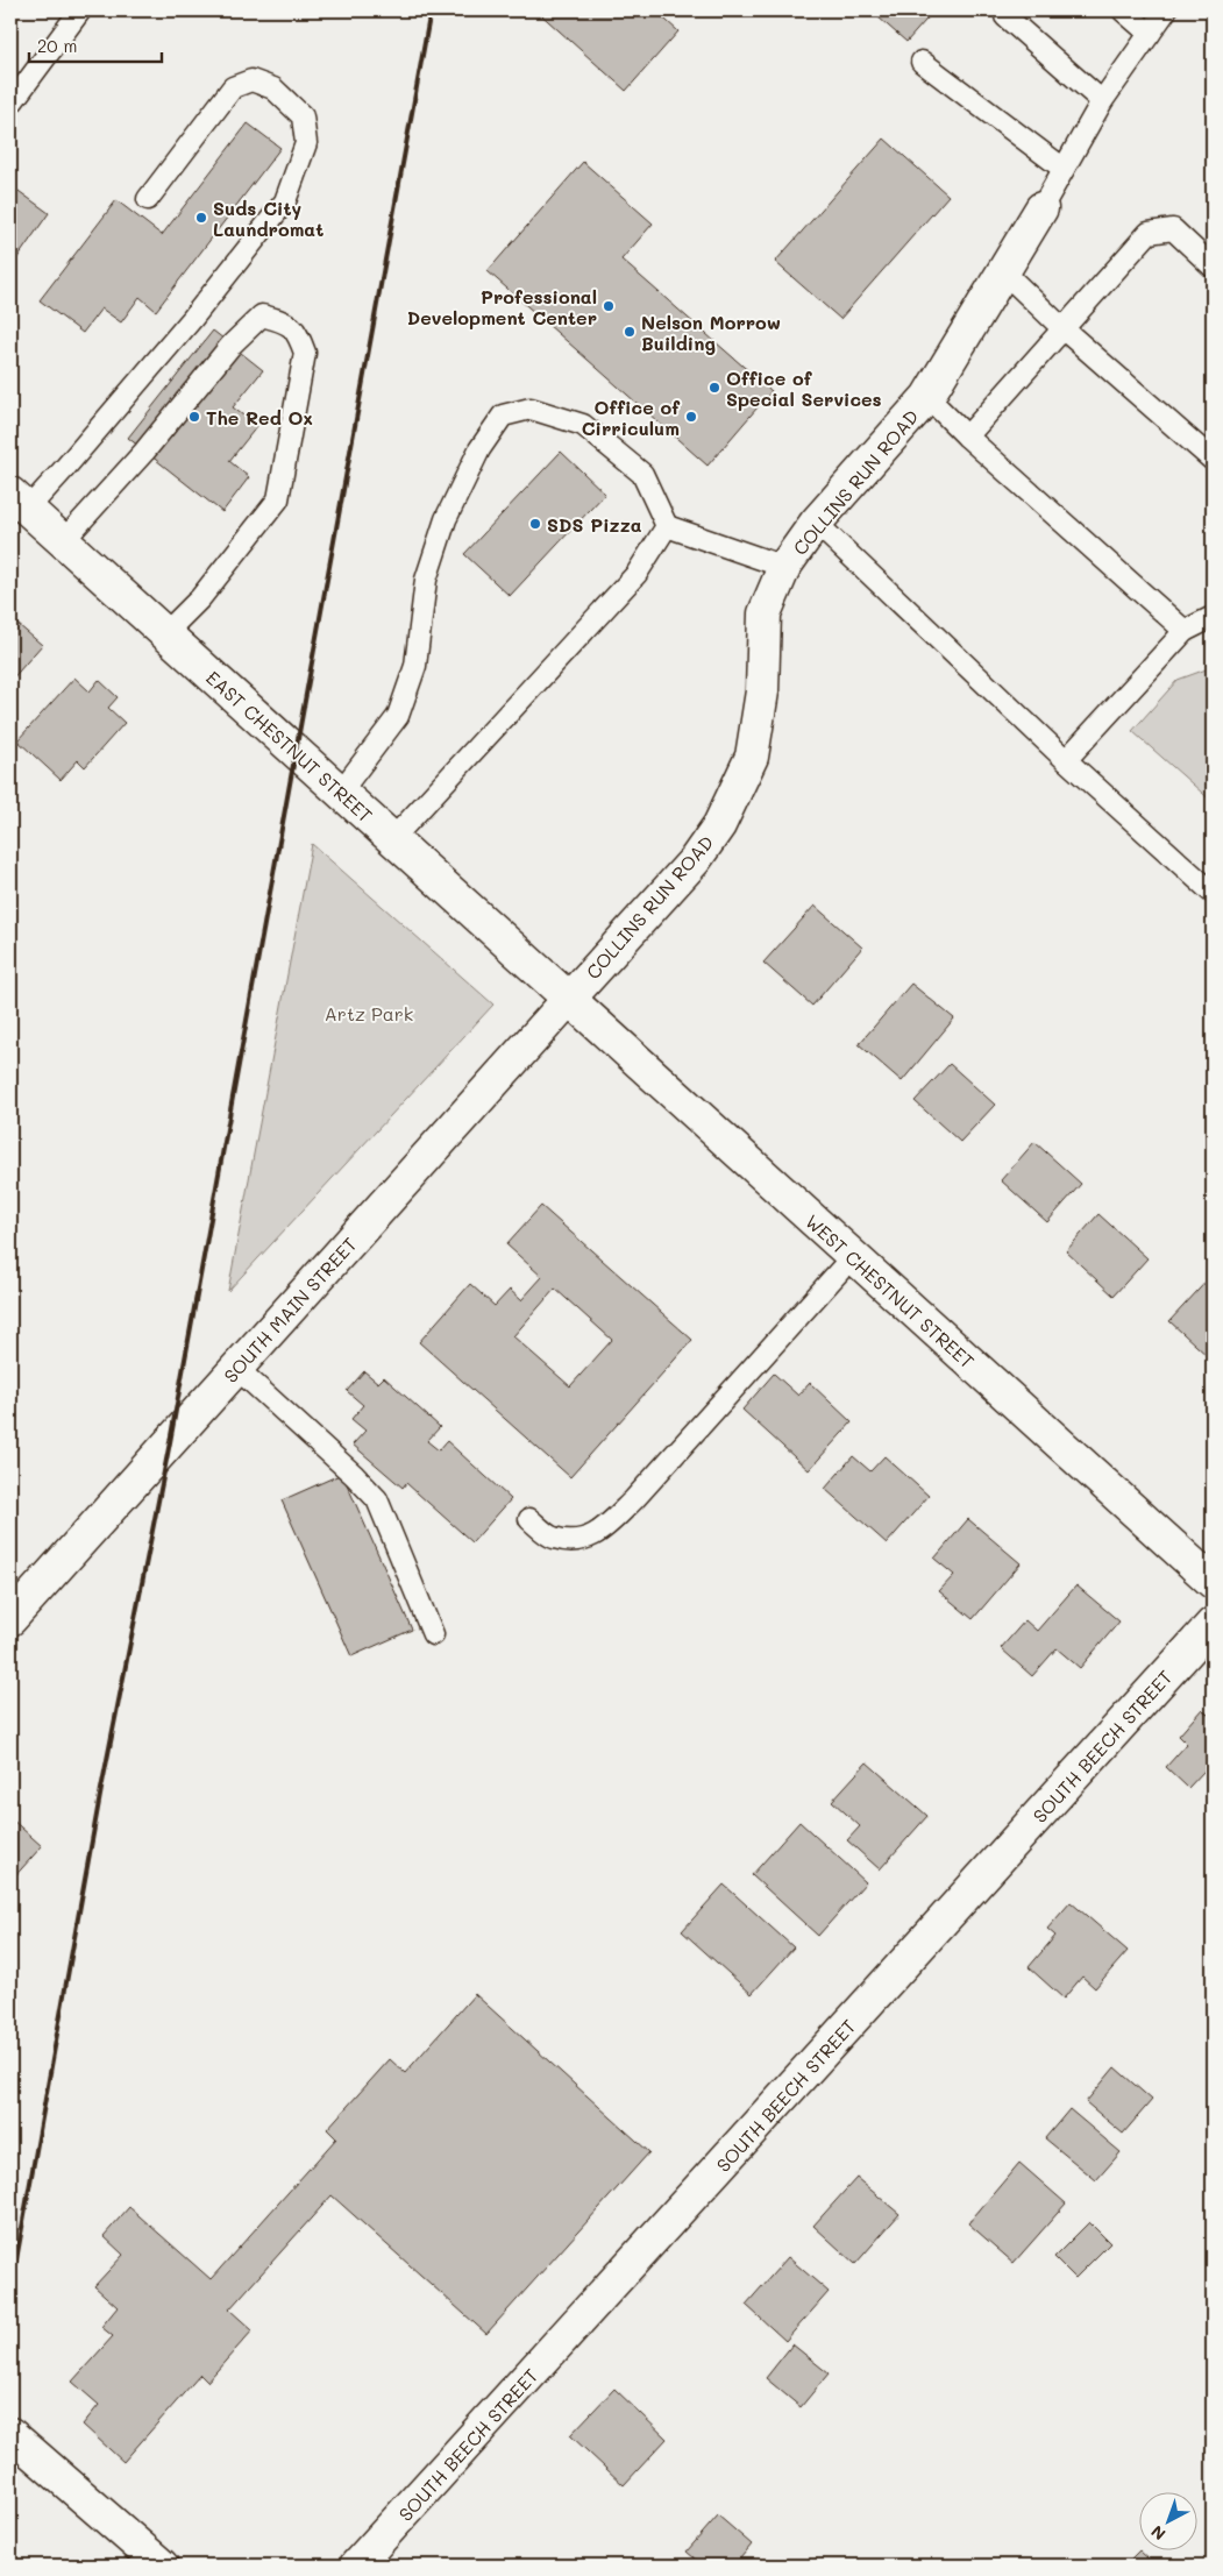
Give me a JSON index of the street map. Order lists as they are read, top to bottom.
{
  "streets": {
    "street": [
      "COLLINS RUN ROAD",
      "EAST CHESTNUT STREET",
      "WEST CHESTNUT STREET",
      "SOUTH MAIN STREET",
      "SOUTH BEECH STREET"
    ]
  },
  "crossings": [
    ["COLLINS RUN ROAD", "EAST CHESTNUT STREET"],
    ["COLLINS RUN ROAD", "WEST CHESTNUT STREET"],
    ["COLLINS RUN ROAD", "SOUTH MAIN STREET"],
    ["EAST CHESTNUT STREET", "WEST CHESTNUT STREET"],
    ["EAST CHESTNUT STREET", "SOUTH MAIN STREET"],
    ["WEST CHESTNUT STREET", "SOUTH MAIN STREET"]
  ],
  "parks": ["Artz Park"],
  "places": [
    "Suds City Laundromat",
    "Professional Development Center",
    "Nelson Morrow Building",
    "Office of Special Services",
    "The Red Ox",
    "Office of Cirriculum",
    "SDS Pizza"
  ],
  "scale_bar": "20 m",
  "north": "bottom left"
}
